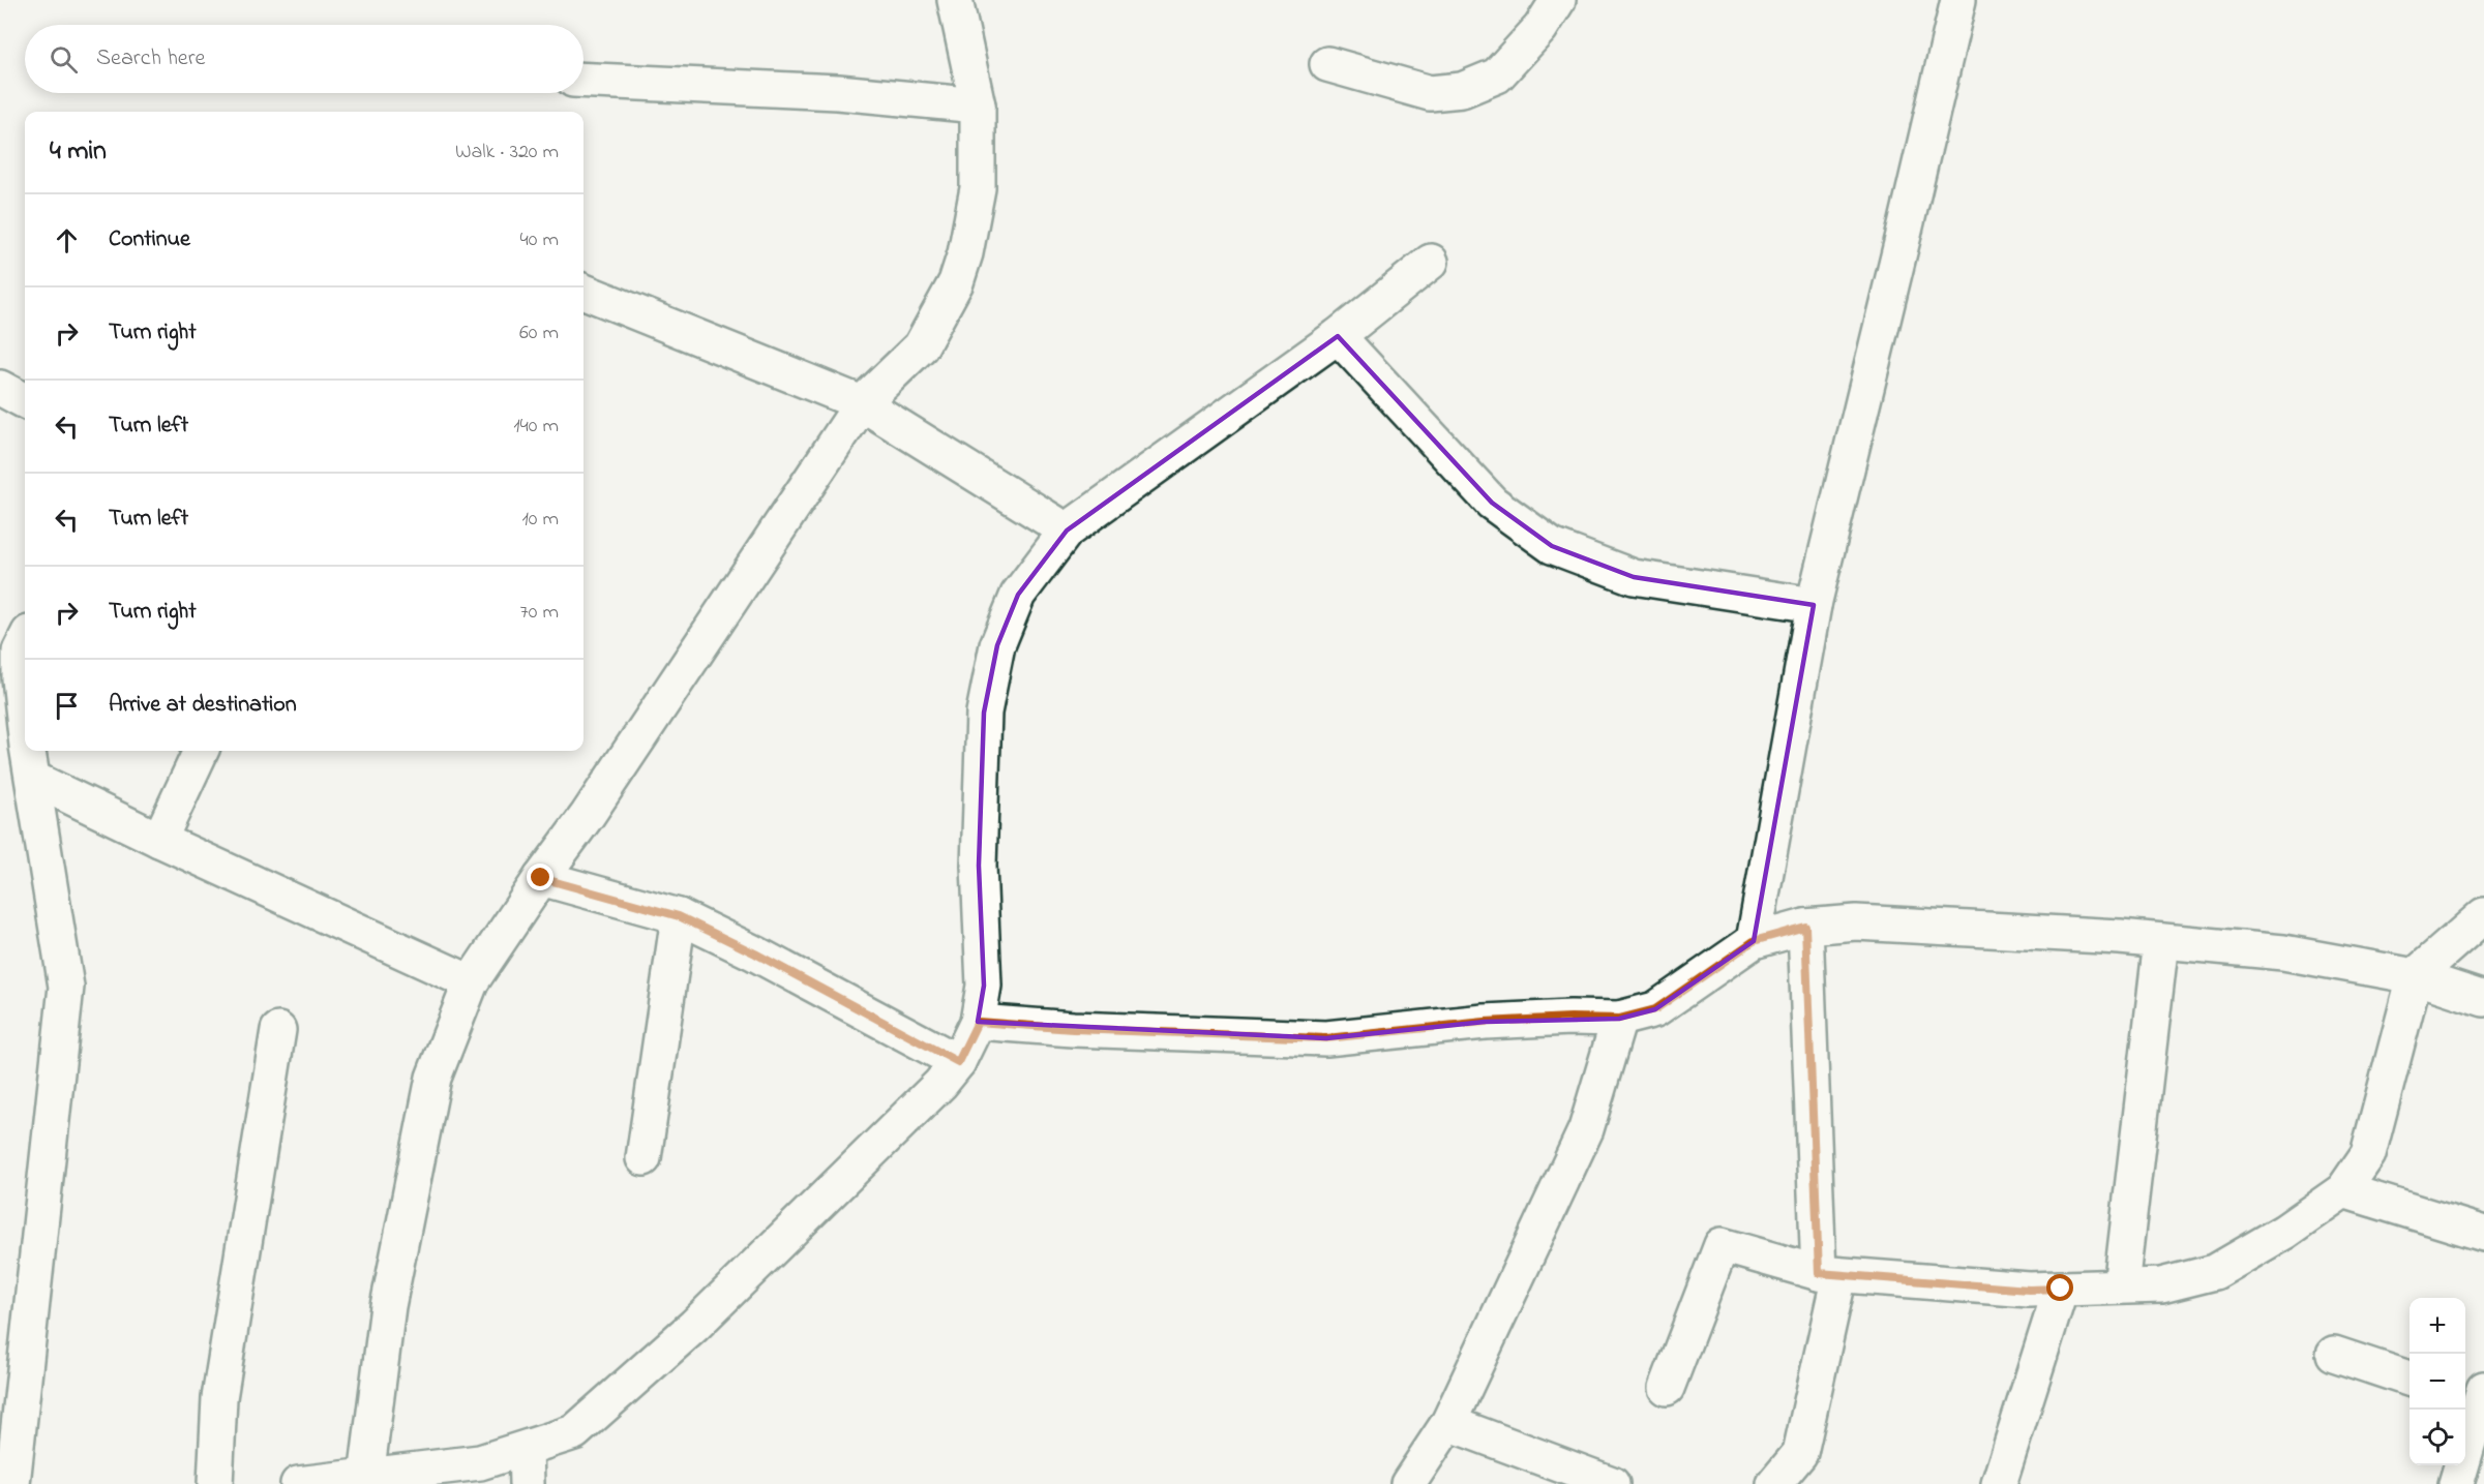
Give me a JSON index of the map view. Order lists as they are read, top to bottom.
{
  "page": {
    "search": "Search here",
    "heading": ["4 min", "Walk · 320 m"],
    "list": [
      ["Continue", "40 m"],
      ["Turn right", "60 m"],
      ["Turn left", "140 m"],
      ["Turn left", "10 m"],
      ["Turn right", "70 m"],
      "Arrive at destination"
    ],
    "map_buttons": ["+", "−"]
  }
}
